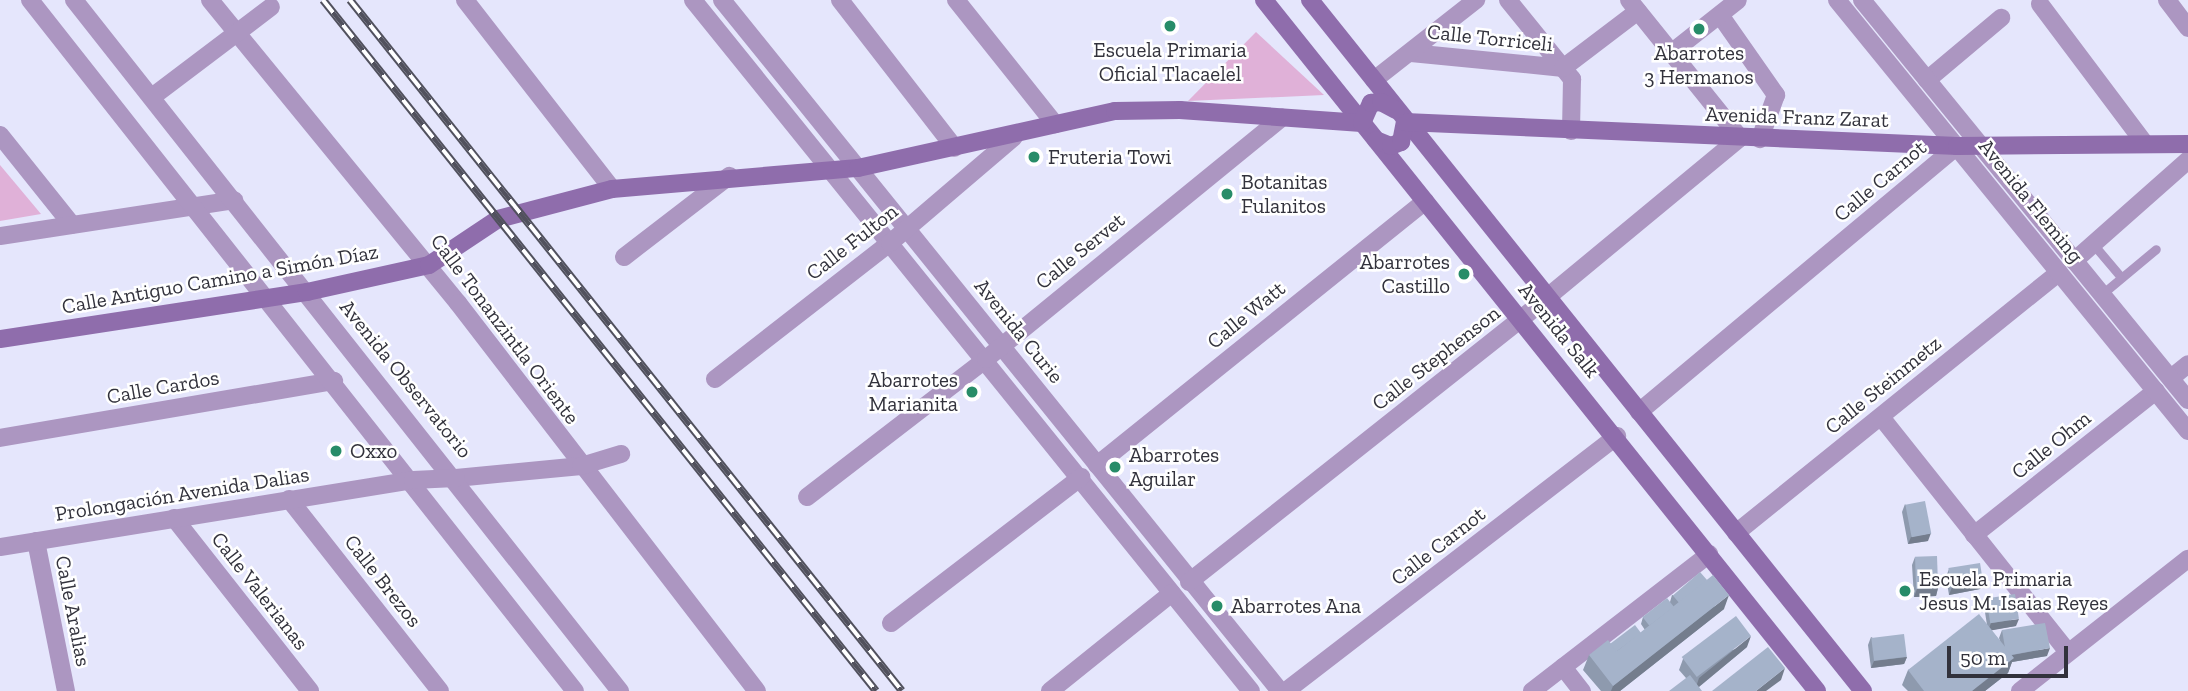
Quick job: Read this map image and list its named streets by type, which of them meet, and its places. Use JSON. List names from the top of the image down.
{
  "streets": {
    "main road": ["Avenida Franz Zarat", "Calle Antiguo Camino a Simón Díaz", "Avenida Salk"],
    "street": [
      "Calle Torriceli",
      "Calle Carnot",
      "Avenida Fleming",
      "Calle Fulton",
      "Calle Servet",
      "Calle Watt",
      "Calle Tonanzintla Oriente",
      "Avenida Curie",
      "Calle Stephenson",
      "Avenida Observatorio",
      "Calle Steinmetz",
      "Calle Cardos",
      "Calle Ohm",
      "Prolongación Avenida Dalias",
      "Calle Brezos",
      "Calle Valerianas",
      "Calle Aralias"
    ]
  },
  "crossings": [
    ["Calle Torriceli", "Avenida Franz Zarat"],
    ["Avenida Franz Zarat", "Calle Carnot"],
    ["Avenida Franz Zarat", "Avenida Fleming"],
    ["Avenida Franz Zarat", "Avenida Salk"],
    ["Avenida Franz Zarat", "Calle Stephenson"],
    ["Calle Carnot", "Avenida Fleming"],
    ["Calle Carnot", "Avenida Salk"],
    ["Avenida Fleming", "Calle Steinmetz"],
    ["Avenida Fleming", "Calle Ohm"],
    ["Calle Fulton", "Calle Antiguo Camino a Simón Díaz"],
    ["Calle Fulton", "Avenida Curie"],
    ["Calle Servet", "Avenida Curie"],
    ["Calle Antiguo Camino a Simón Díaz", "Calle Tonanzintla Oriente"],
    ["Calle Antiguo Camino a Simón Díaz", "Avenida Curie"],
    ["Calle Antiguo Camino a Simón Díaz", "Avenida Observatorio"],
    ["Calle Watt", "Avenida Salk"],
    ["Calle Watt", "Avenida Curie"],
    ["Calle Tonanzintla Oriente", "Prolongación Avenida Dalias"],
    ["Avenida Salk", "Calle Stephenson"],
    ["Avenida Salk", "Calle Steinmetz"],
    ["Avenida Curie", "Calle Stephenson"],
    ["Avenida Observatorio", "Prolongación Avenida Dalias"],
    ["Prolongación Avenida Dalias", "Calle Brezos"],
    ["Prolongación Avenida Dalias", "Calle Valerianas"],
    ["Prolongación Avenida Dalias", "Calle Aralias"]
  ],
  "places": [
    "Escuela Primaria Oficial Tlacaelel",
    "Abarrotes 3 Hermanos",
    "Fruteria Towi",
    "Botanitas Fulanitos",
    "Abarrotes Castillo",
    "Abarrotes Marianita",
    "Oxxo",
    "Abarrotes Aguilar",
    "Escuela Primaria Jesus M. Isaias Reyes",
    "Abarrotes Ana"
  ],
  "scale_bar": "50 m"
}
